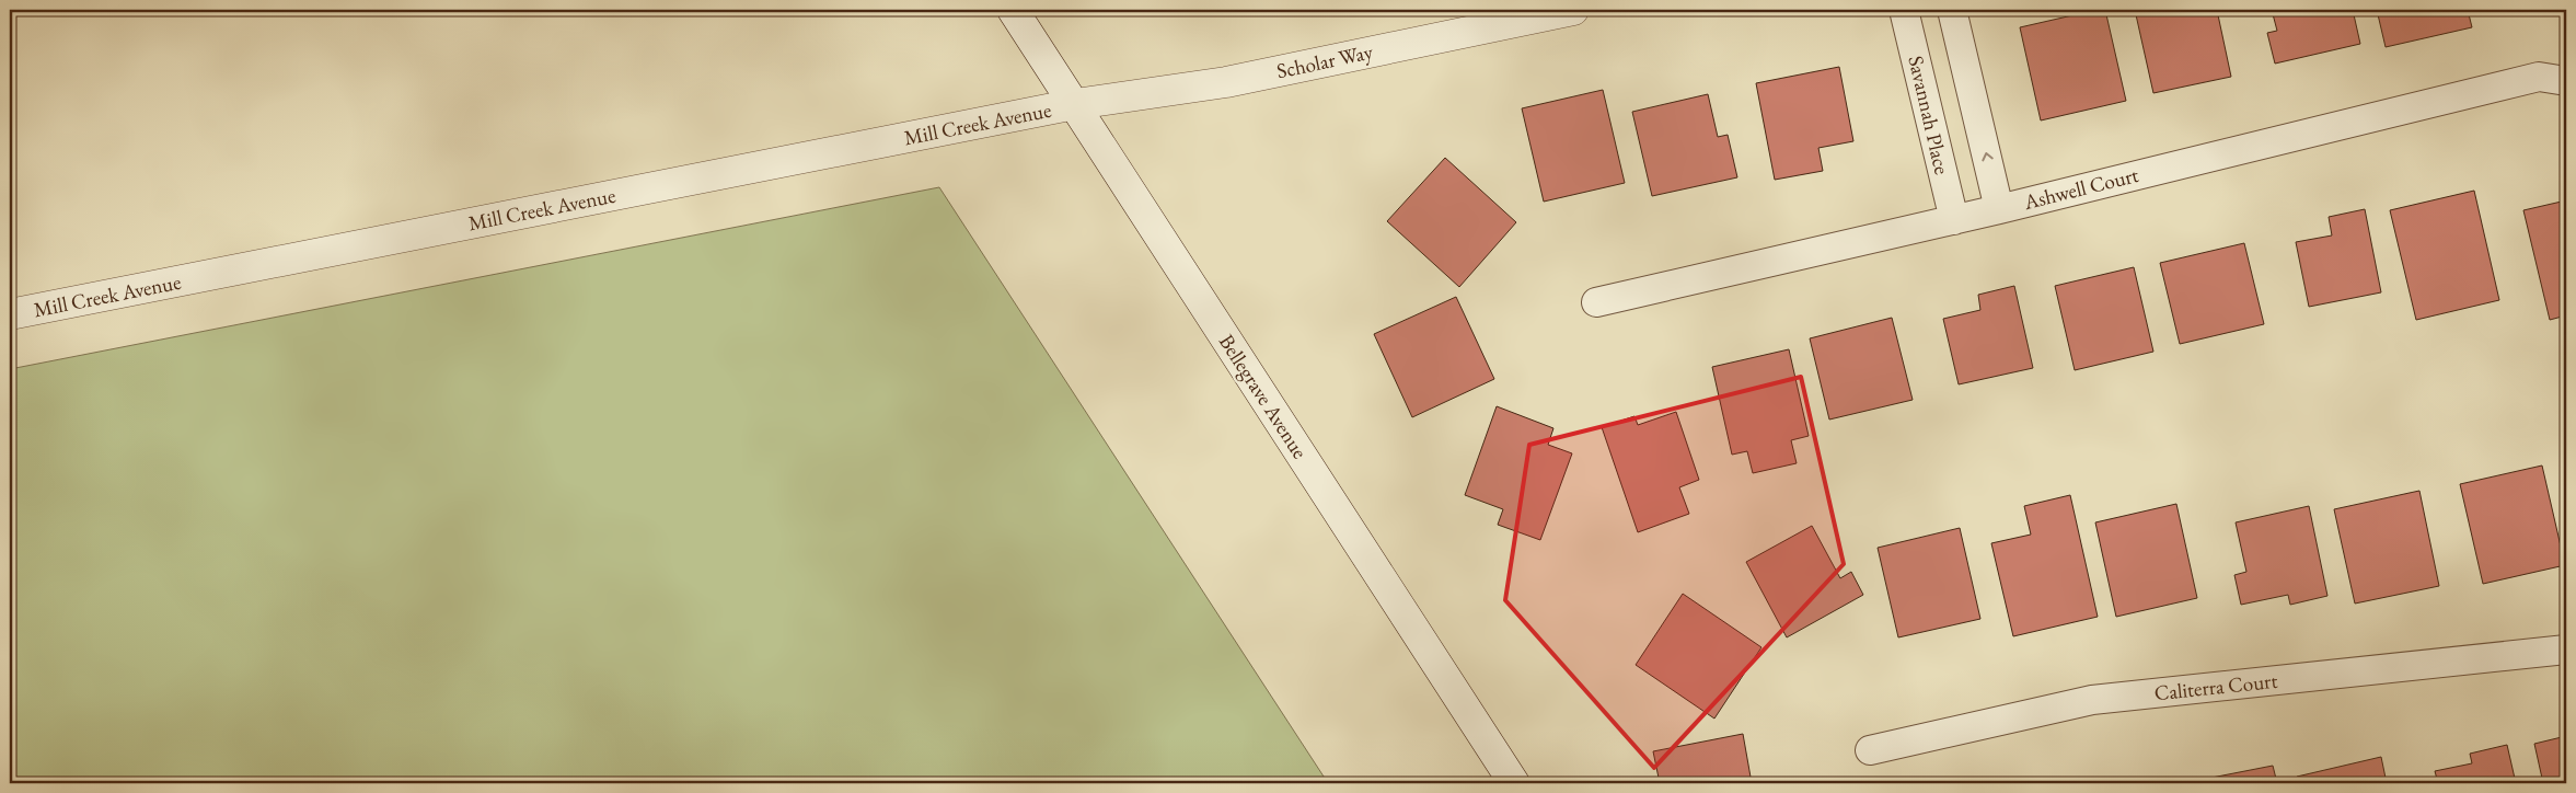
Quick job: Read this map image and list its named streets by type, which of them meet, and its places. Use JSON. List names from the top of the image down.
{
  "streets": {
    "street": [
      "Scholar Way",
      "Savannah Place",
      "Mill Creek Avenue",
      "Ashwell Court",
      "Bellegrave Avenue",
      "Caliterra Court"
    ]
  },
  "crossings": [
    ["Scholar Way", "Mill Creek Avenue"],
    ["Scholar Way", "Bellegrave Avenue"],
    ["Savannah Place", "Ashwell Court"],
    ["Mill Creek Avenue", "Bellegrave Avenue"]
  ]
}
